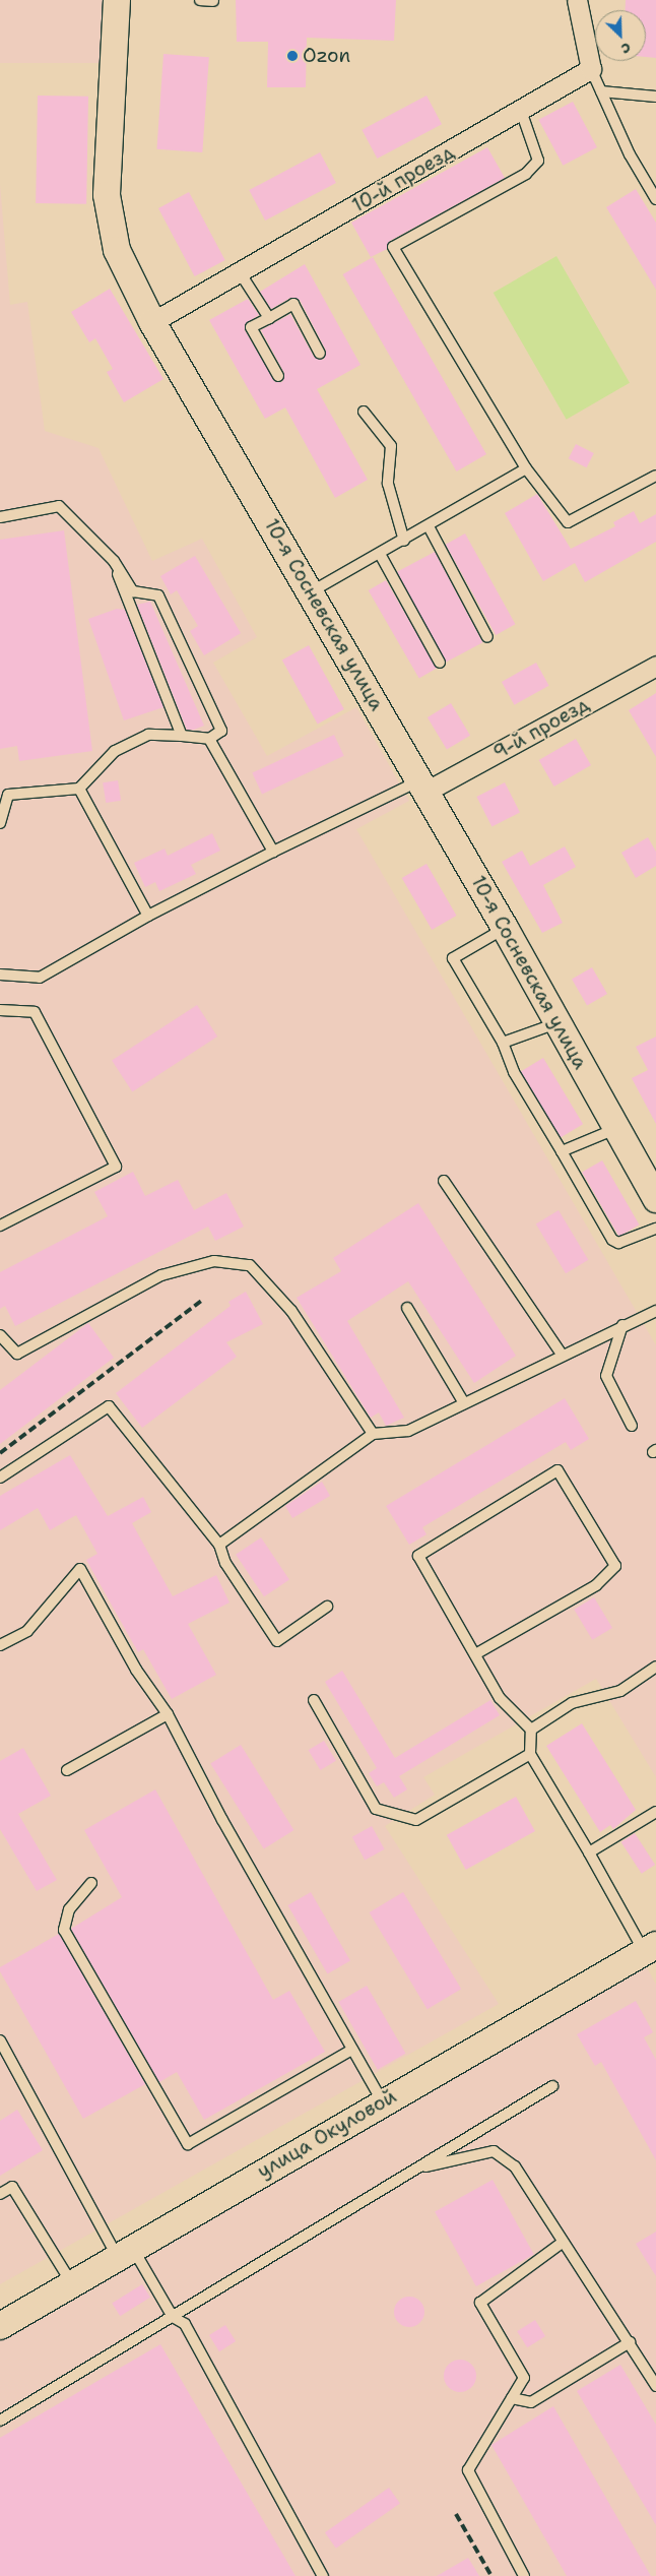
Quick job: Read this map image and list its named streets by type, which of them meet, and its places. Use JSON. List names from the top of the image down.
{
  "streets": {
    "street": [
      "10-й проезд",
      "10-я Сосневская улица",
      "9-й проезд",
      "улица Окуловой"
    ]
  },
  "crossings": [
    ["10-й проезд", "10-я Сосневская улица"],
    ["10-я Сосневская улица", "9-й проезд"]
  ],
  "places": ["Ozon"],
  "north": "bottom right"
}
